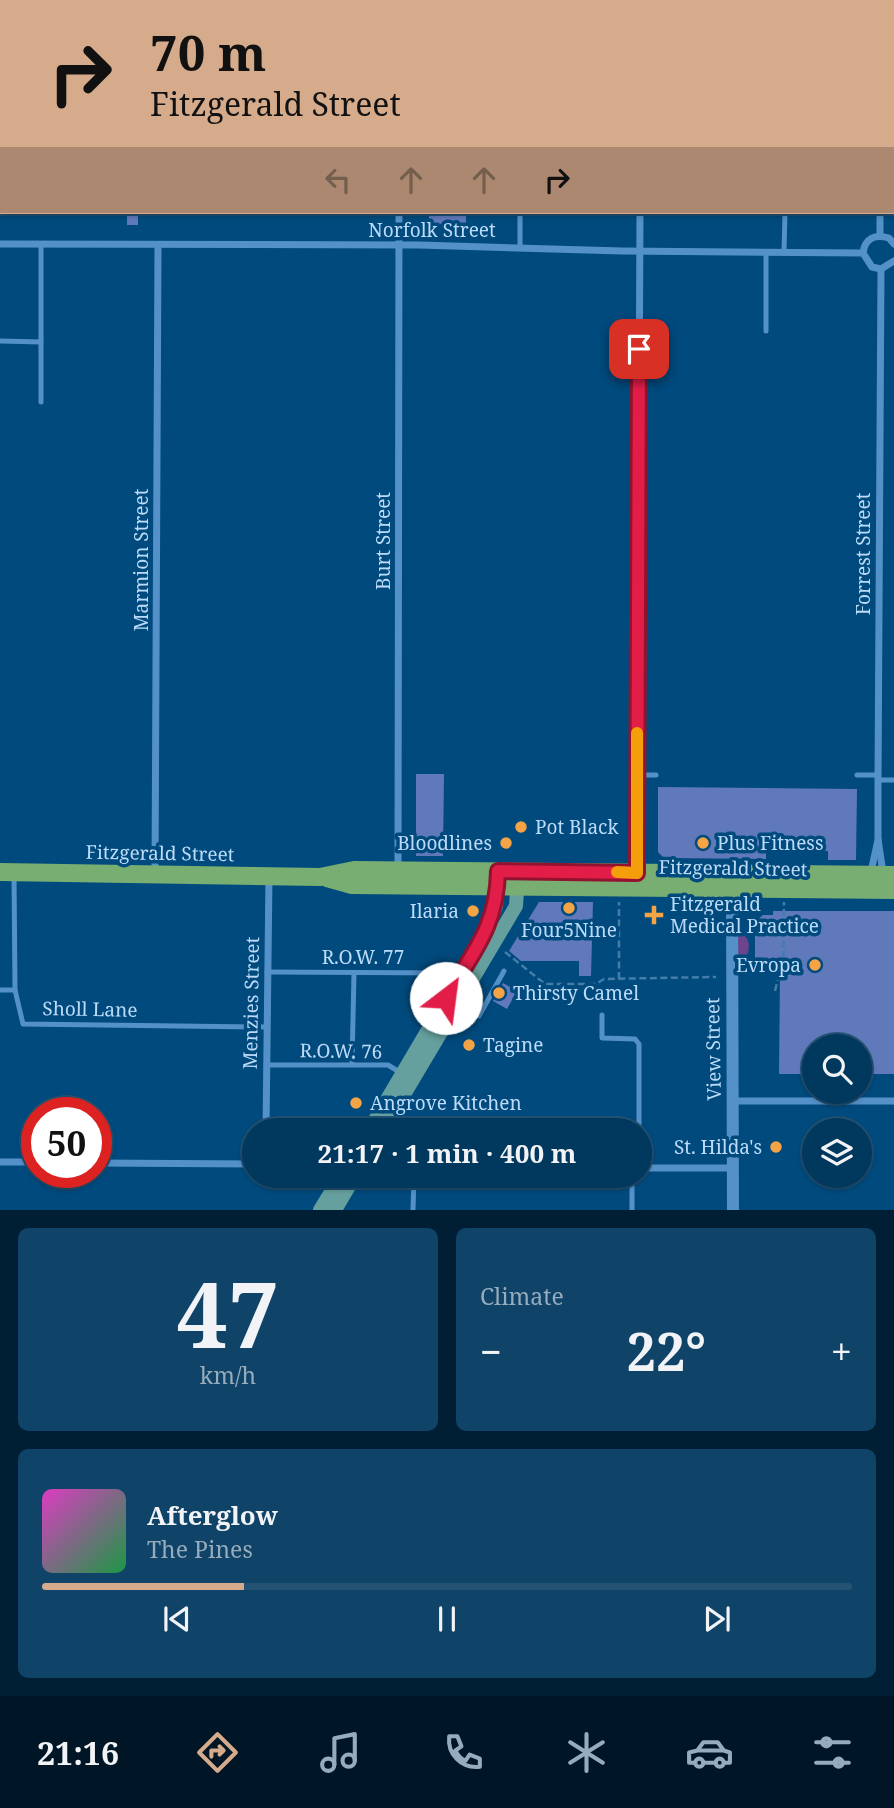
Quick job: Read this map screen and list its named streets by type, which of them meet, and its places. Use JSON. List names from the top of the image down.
{
  "streets": {
    "main road": ["Fitzgerald Street"],
    "street": [
      "Norfolk Street",
      "Burt Street",
      "Forrest Street",
      "Marmion Street",
      "Menzies Street",
      "View Street"
    ],
    "lane": ["R.O.W. 77", "Sholl Lane", "R.O.W. 76"]
  },
  "crossings": [
    ["Norfolk Street", "Burt Street"],
    ["Norfolk Street", "Marmion Street"],
    ["Burt Street", "Fitzgerald Street"],
    ["Forrest Street", "Fitzgerald Street"],
    ["Marmion Street", "Fitzgerald Street"],
    ["Fitzgerald Street", "Menzies Street"],
    ["Fitzgerald Street", "Sholl Lane"],
    ["Fitzgerald Street", "View Street"],
    ["R.O.W. 77", "Menzies Street"],
    ["Menzies Street", "Sholl Lane"],
    ["Menzies Street", "R.O.W. 76"]
  ],
  "places": {
    "other": [
      "Pot Black",
      "Bloodlines",
      "Plus Fitness",
      "Four5Nine",
      "Ilaria",
      "Evropa",
      "Thirsty Camel",
      "Tagine",
      "Angrove Kitchen",
      "St. Hilda's"
    ],
    "health": ["Fitzgerald Medical Practice"]
  },
  "page": {
    "turn": ["70 m", "Fitzgerald Street"],
    "limit": "50",
    "trip": "21:17 · 1 min · 400 m",
    "tile": [
      ["47", "km/h"],
      "Climate"
    ],
    "heat": ["−", "22°", "+"],
    "song": ["Afterglow", "The Pines"],
    "tabs": "21:16"
  }
}
